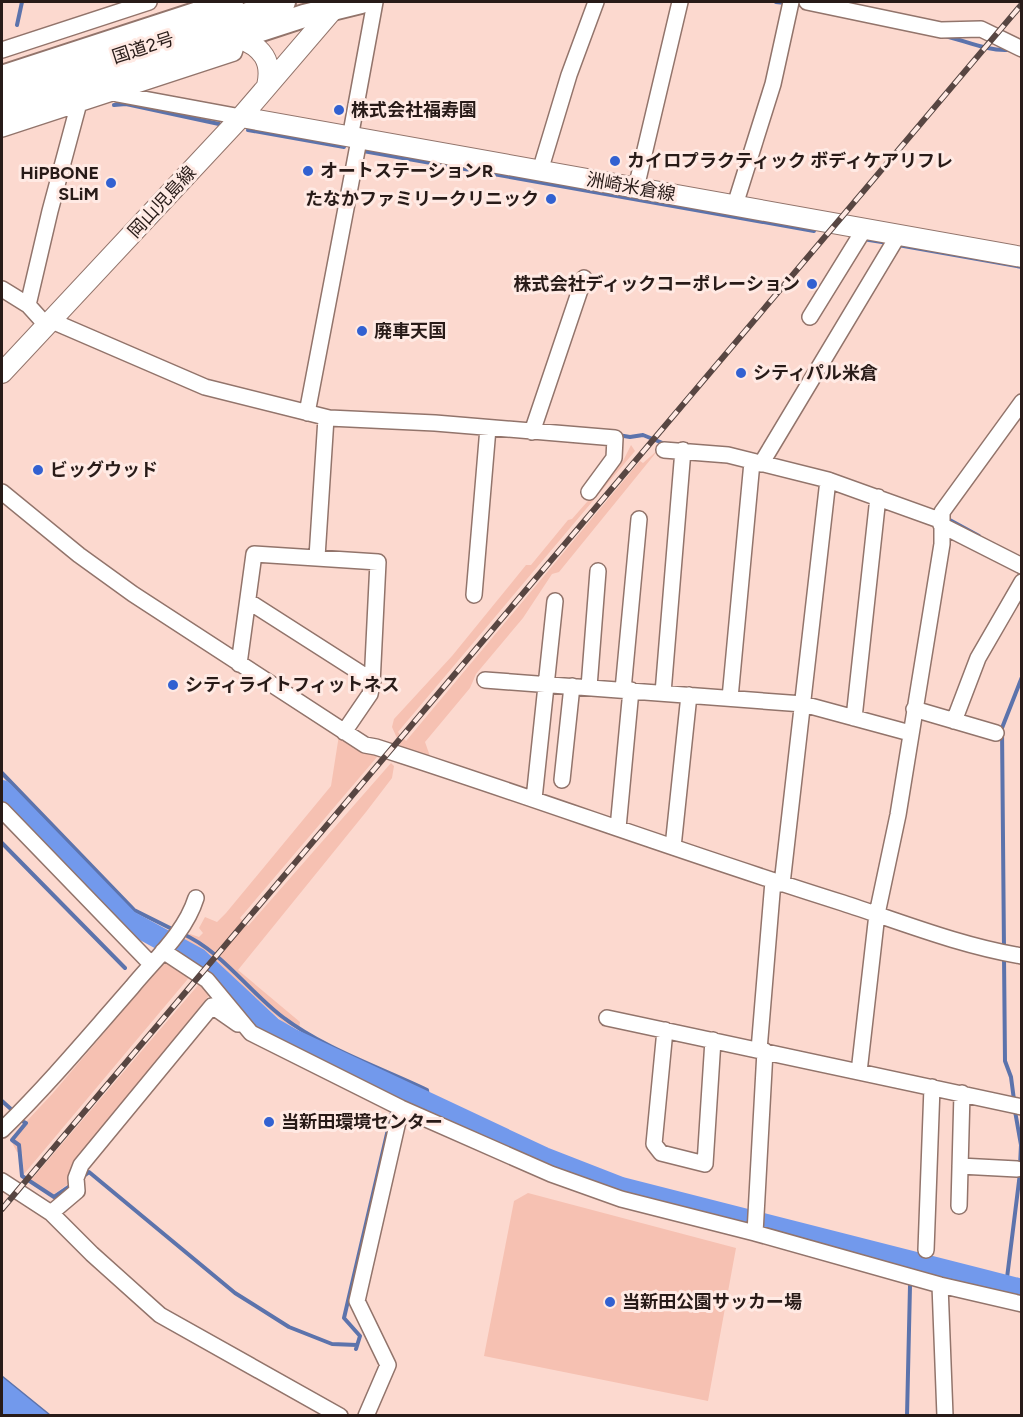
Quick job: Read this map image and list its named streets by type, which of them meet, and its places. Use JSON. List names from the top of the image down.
{
  "streets": {
    "highway": ["国道2号"],
    "main road": ["洲崎米倉線", "岡山児島線"]
  },
  "crossings": [
    ["洲崎米倉線", "岡山児島線"]
  ],
  "places": [
    "株式会社福寿園",
    "カイロプラクティック ボディケアリフレ",
    "オートステーションR",
    "HiPBONE SLiM",
    "たなかファミリークリニック",
    "株式会社ディックコーポレーション",
    "廃車天国",
    "シティパル米倉",
    "ビッグウッド",
    "シティライトフィットネス",
    "当新田環境センター",
    "当新田公園サッカー場"
  ]
}
